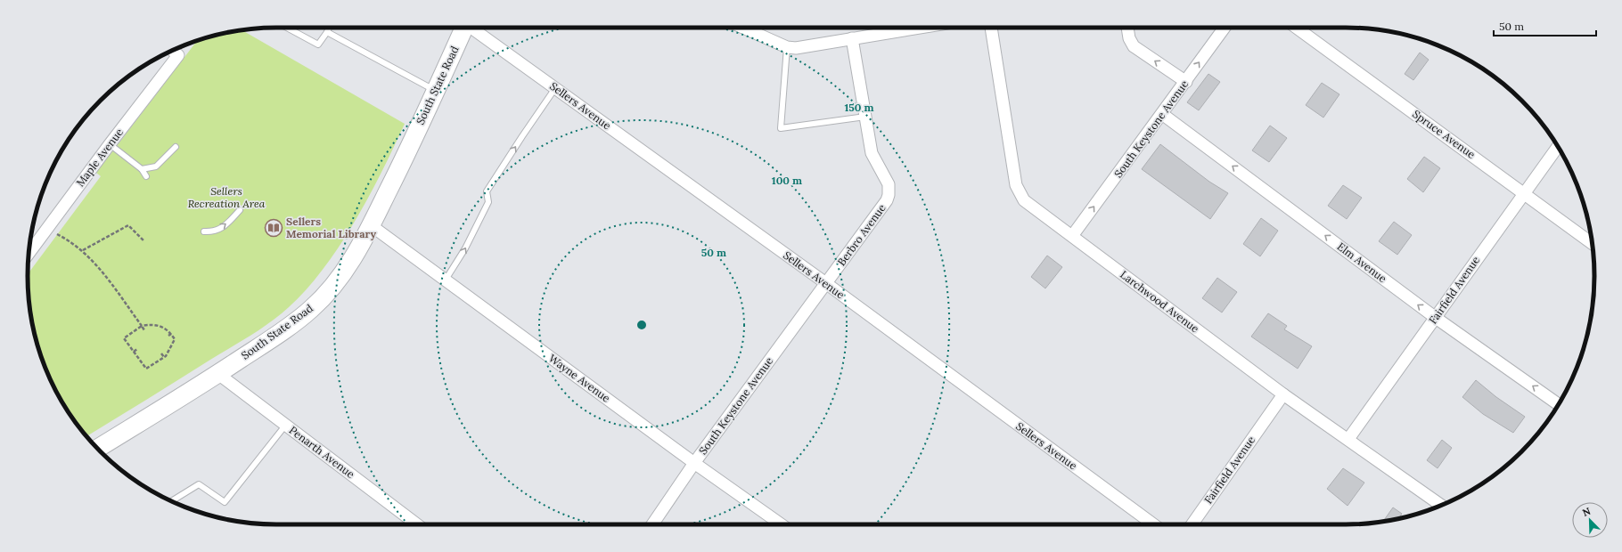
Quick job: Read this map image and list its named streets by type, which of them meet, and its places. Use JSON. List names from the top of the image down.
{
  "streets": {
    "main road": ["South State Road"],
    "street": [
      "Sellers Avenue",
      "South Keystone Avenue",
      "Spruce Avenue",
      "Maple Avenue",
      "Berbro Avenue",
      "Elm Avenue",
      "Fairfield Avenue",
      "Larchwood Avenue",
      "Wayne Avenue",
      "Penarth Avenue"
    ]
  },
  "crossings": [
    ["South State Road", "Wayne Avenue"],
    ["South State Road", "Penarth Avenue"],
    ["Sellers Avenue", "South Keystone Avenue"],
    ["Sellers Avenue", "Berbro Avenue"],
    ["South Keystone Avenue", "Berbro Avenue"],
    ["South Keystone Avenue", "Elm Avenue"],
    ["South Keystone Avenue", "Larchwood Avenue"],
    ["South Keystone Avenue", "Wayne Avenue"],
    ["Spruce Avenue", "Fairfield Avenue"],
    ["Elm Avenue", "Fairfield Avenue"],
    ["Fairfield Avenue", "Larchwood Avenue"]
  ],
  "one_way": ["South Keystone Avenue", "Elm Avenue"],
  "parks": ["Sellers Recreation Area"],
  "places": {
    "library": ["Sellers Memorial Library"]
  },
  "scale_bar": "50 m",
  "north": "top left",
  "rings": ["150 m", "100 m", "50 m"]
}
